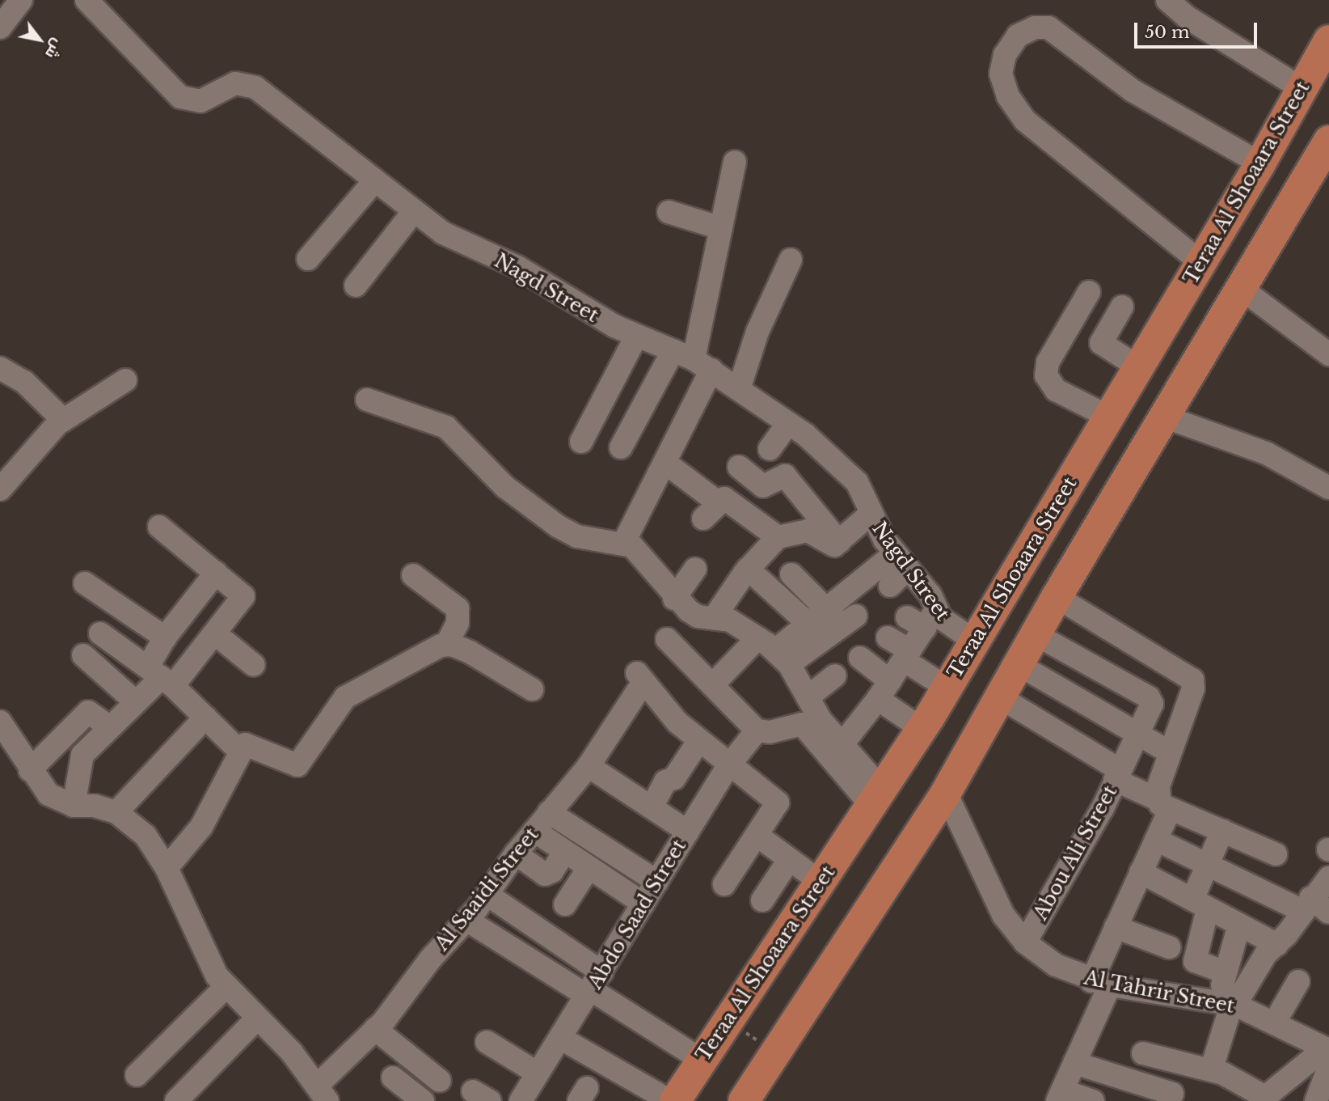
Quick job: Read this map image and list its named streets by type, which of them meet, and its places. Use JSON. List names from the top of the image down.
{
  "streets": {
    "highway": ["Teraa Al Shoaara Street"],
    "street": [
      "Nagd Street",
      "Abou Ali Street",
      "Al Saaidi Street",
      "Abdo Saad Street",
      "Al Tahrir Street"
    ]
  },
  "crossings": [
    ["Teraa Al Shoaara Street", "Nagd Street"],
    ["Abou Ali Street", "Al Tahrir Street"]
  ],
  "scale_bar": "50 m",
  "north": "bottom right"
}
